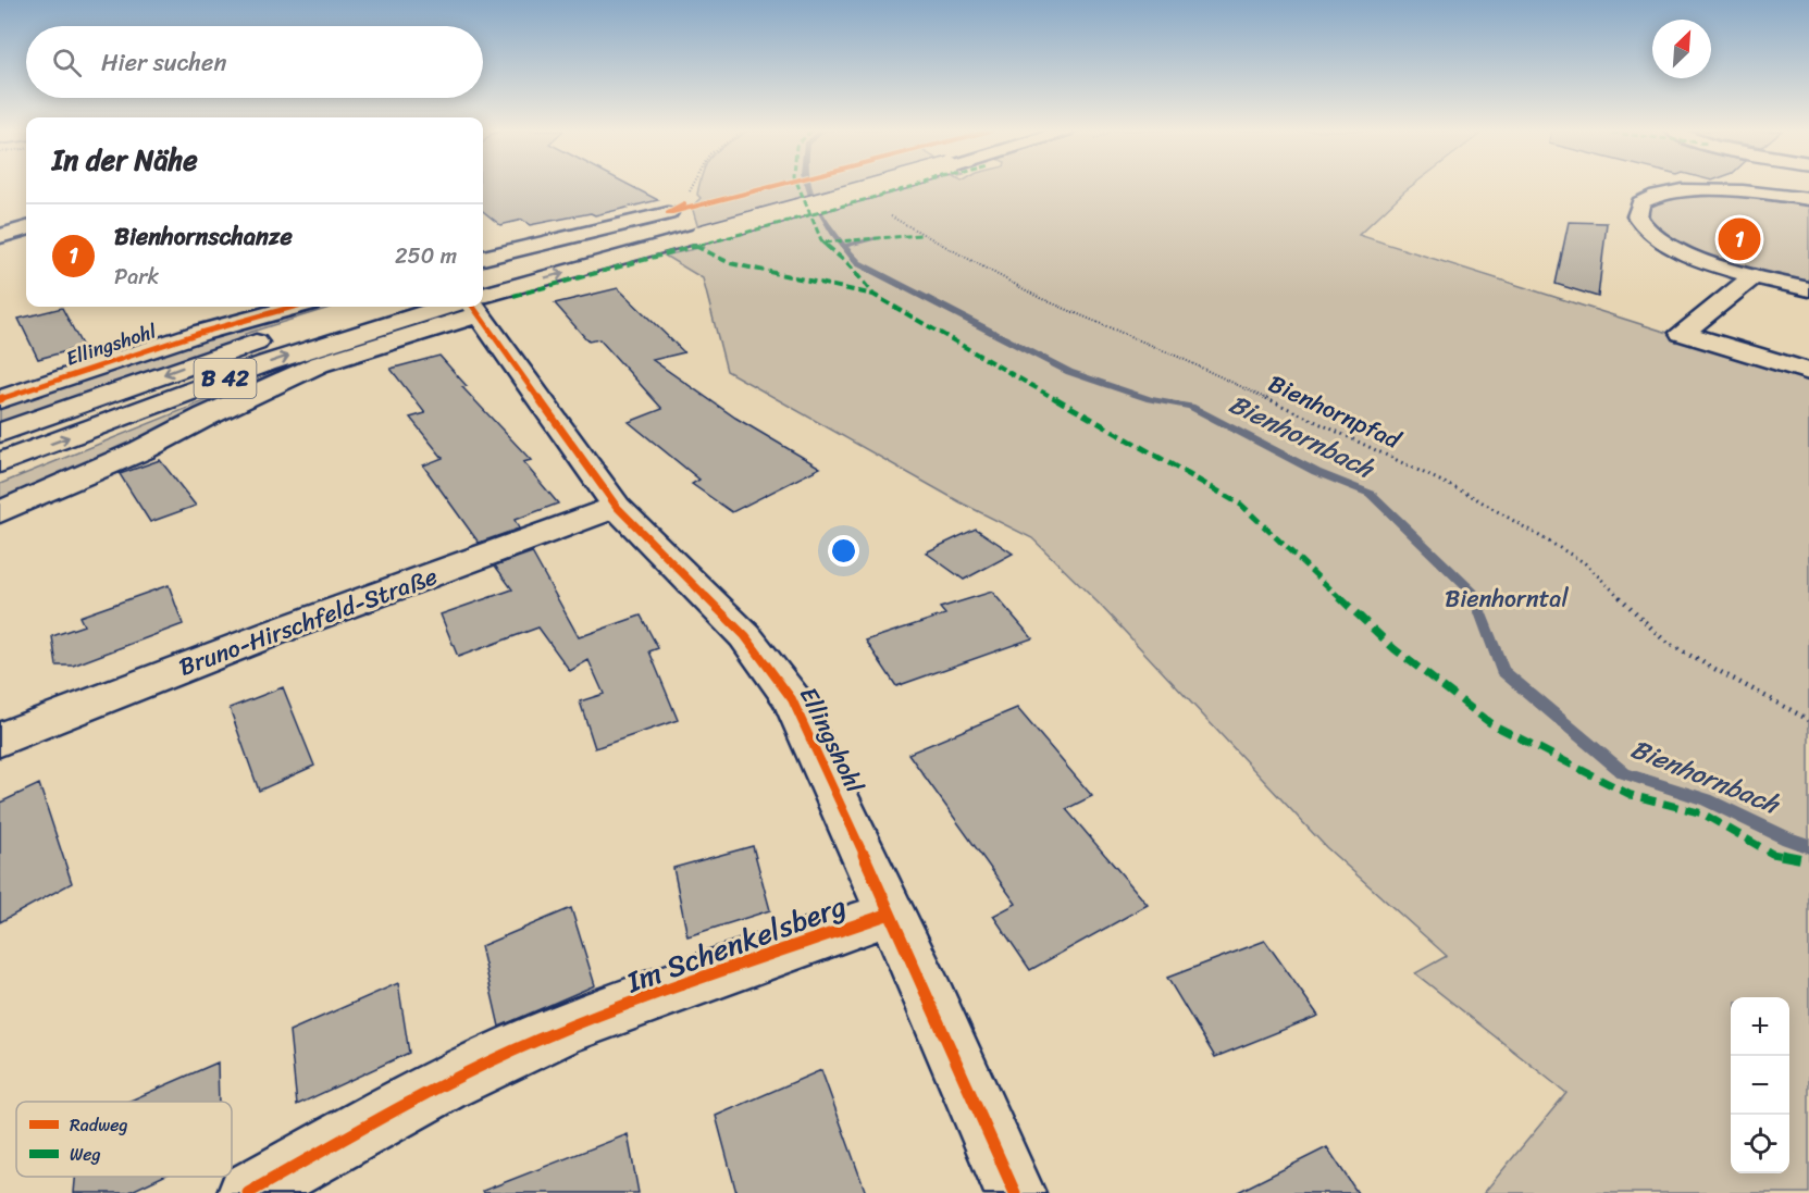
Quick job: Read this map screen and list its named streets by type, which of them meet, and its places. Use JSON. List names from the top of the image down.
{
  "streets": {
    "main road": [
      "Ellingshohl",
      "B 42",
      "Bruno-Hirschfeld-Straße",
      "Im Schenkelsberg"
    ],
    "path": ["Bienhornpfad"]
  },
  "crossings": [
    ["Ellingshohl", "Bruno-Hirschfeld-Straße"],
    ["Ellingshohl", "Im Schenkelsberg"]
  ],
  "water": ["Bienhornbach"],
  "parks": ["Bienhorntal"],
  "legend": ["Radweg", "Weg"],
  "north": "top right",
  "page": {
    "search": "Hier suchen",
    "heading": "In der Nähe",
    "list": [
      {
        "mark": "1",
        "name": "Bienhornschanze",
        "note": "Park",
        "value": "250 m"
      }
    ],
    "pins": "1",
    "map_buttons": ["+", "−"]
  }
}
